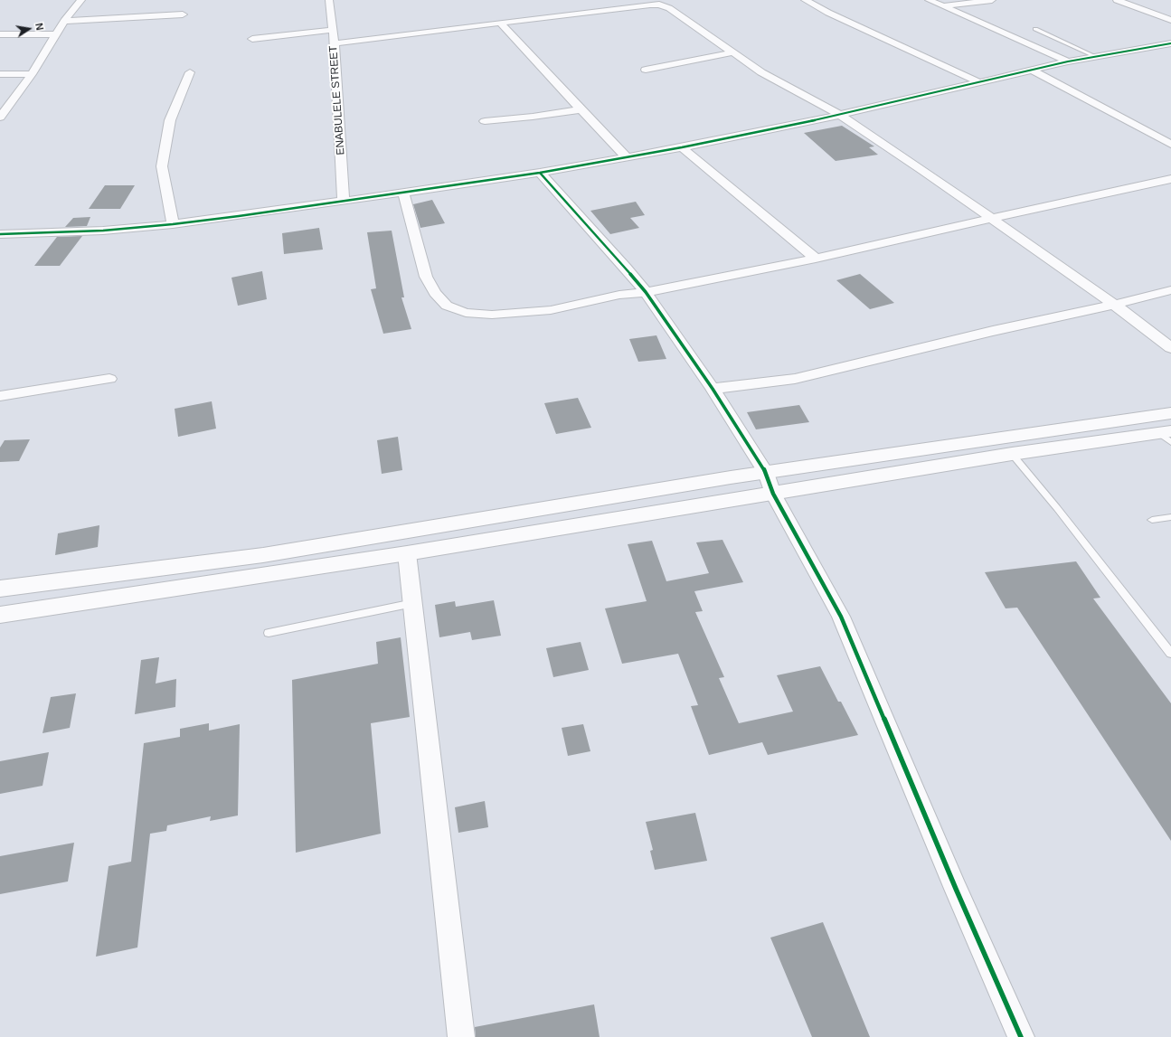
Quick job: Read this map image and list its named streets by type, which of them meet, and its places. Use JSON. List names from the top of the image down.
{
  "streets": {
    "street": ["ENABULELE STREET"]
  },
  "north": "right"
}
